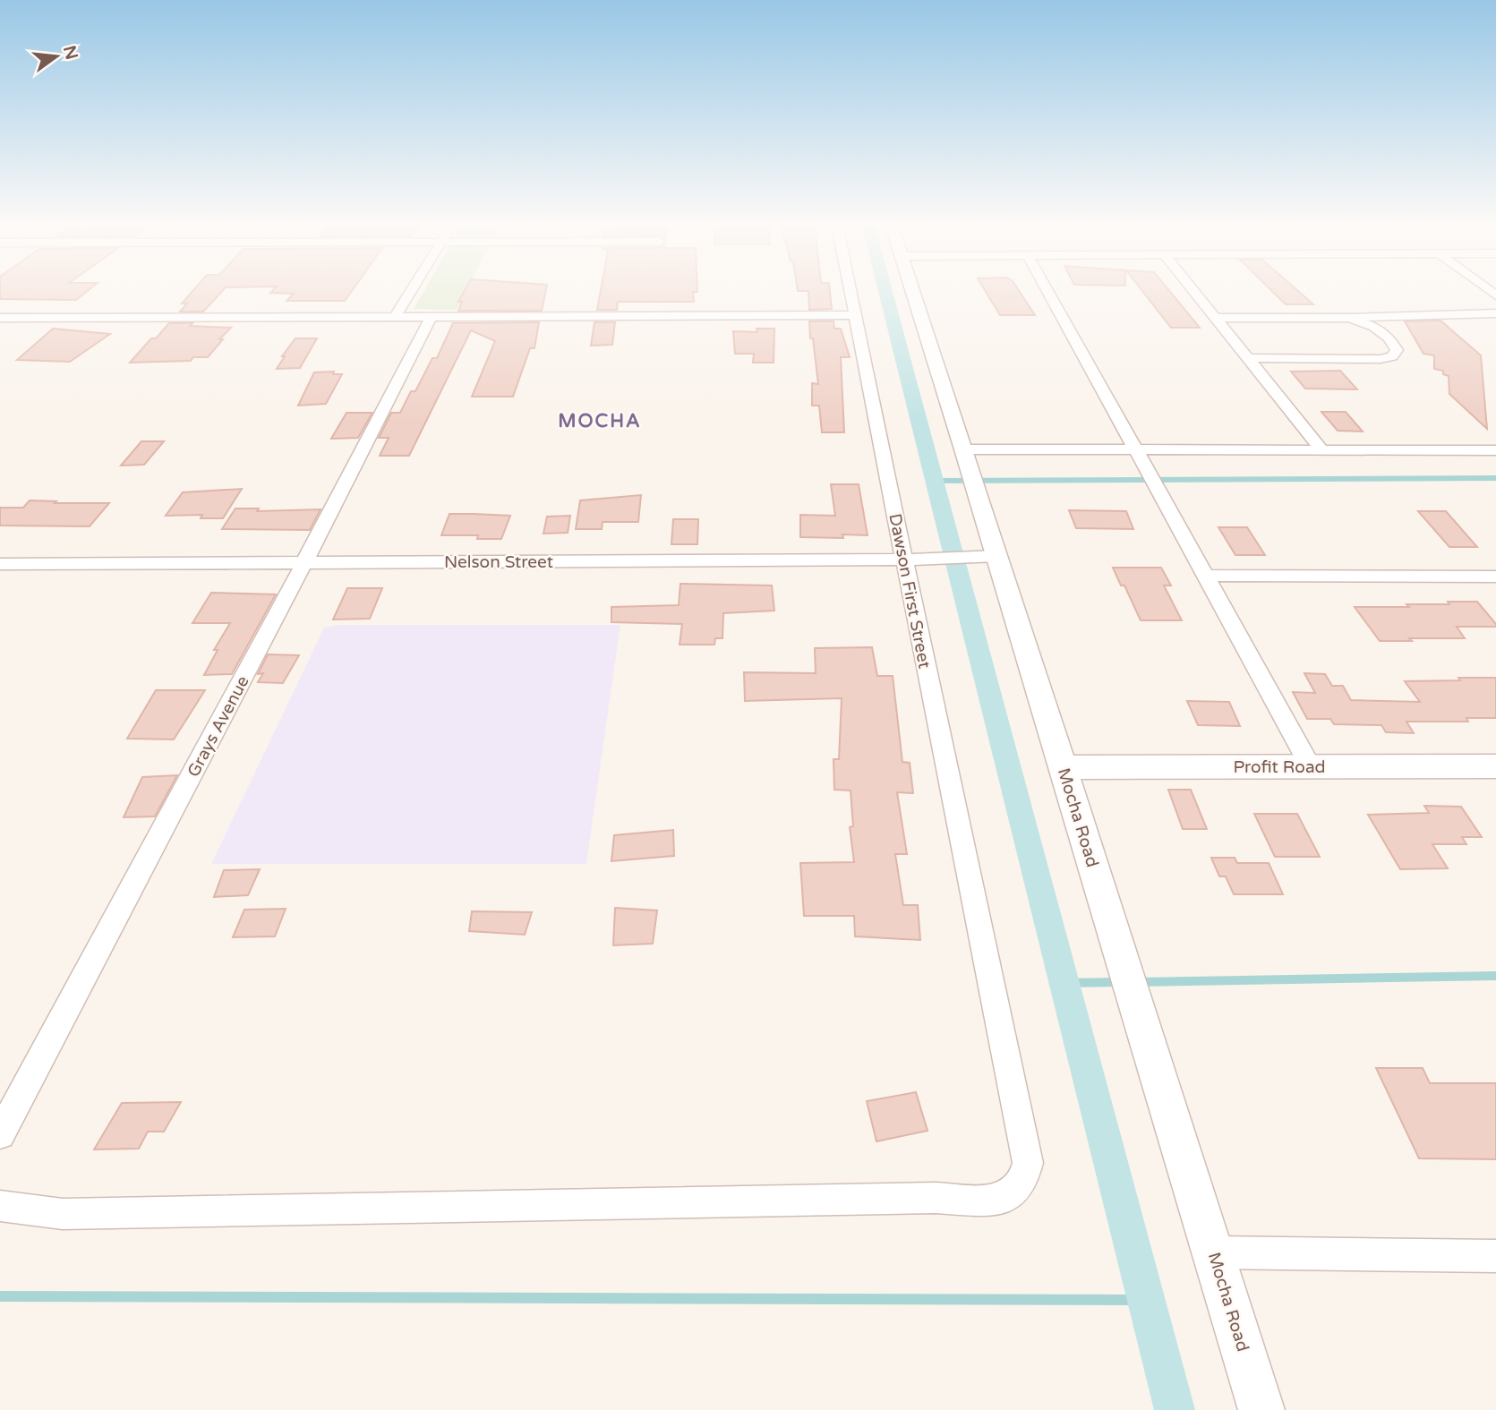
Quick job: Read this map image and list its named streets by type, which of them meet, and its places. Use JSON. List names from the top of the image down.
{
  "streets": {
    "street": [
      "Nelson Street",
      "Dawson First Street",
      "Grays Avenue",
      "Profit Road",
      "Mocha Road"
    ]
  },
  "crossings": [
    ["Nelson Street", "Dawson First Street"],
    ["Nelson Street", "Grays Avenue"],
    ["Nelson Street", "Mocha Road"],
    ["Profit Road", "Mocha Road"]
  ],
  "districts": ["MOCHA"],
  "north": "right"
}
